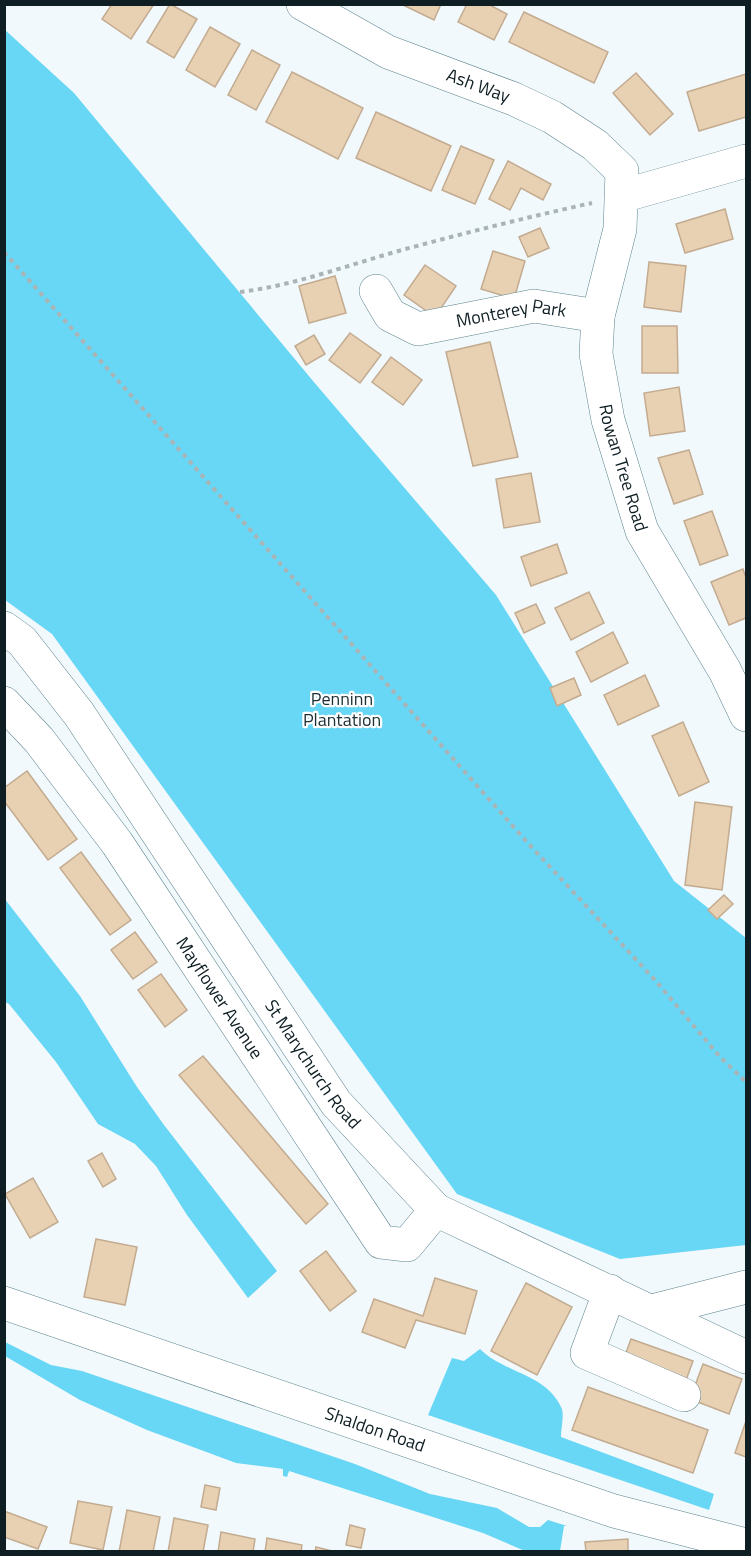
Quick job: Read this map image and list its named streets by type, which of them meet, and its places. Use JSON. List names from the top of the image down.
{
  "streets": {
    "street": [
      "Ash Way",
      "Monterey Park",
      "Rowan Tree Road",
      "Mayflower Avenue",
      "St Marychurch Road",
      "Shaldon Road"
    ]
  },
  "crossings": [
    ["Ash Way", "Rowan Tree Road"],
    ["Monterey Park", "Rowan Tree Road"],
    ["Mayflower Avenue", "St Marychurch Road"]
  ],
  "parks": ["Penninn Plantation"]
}
